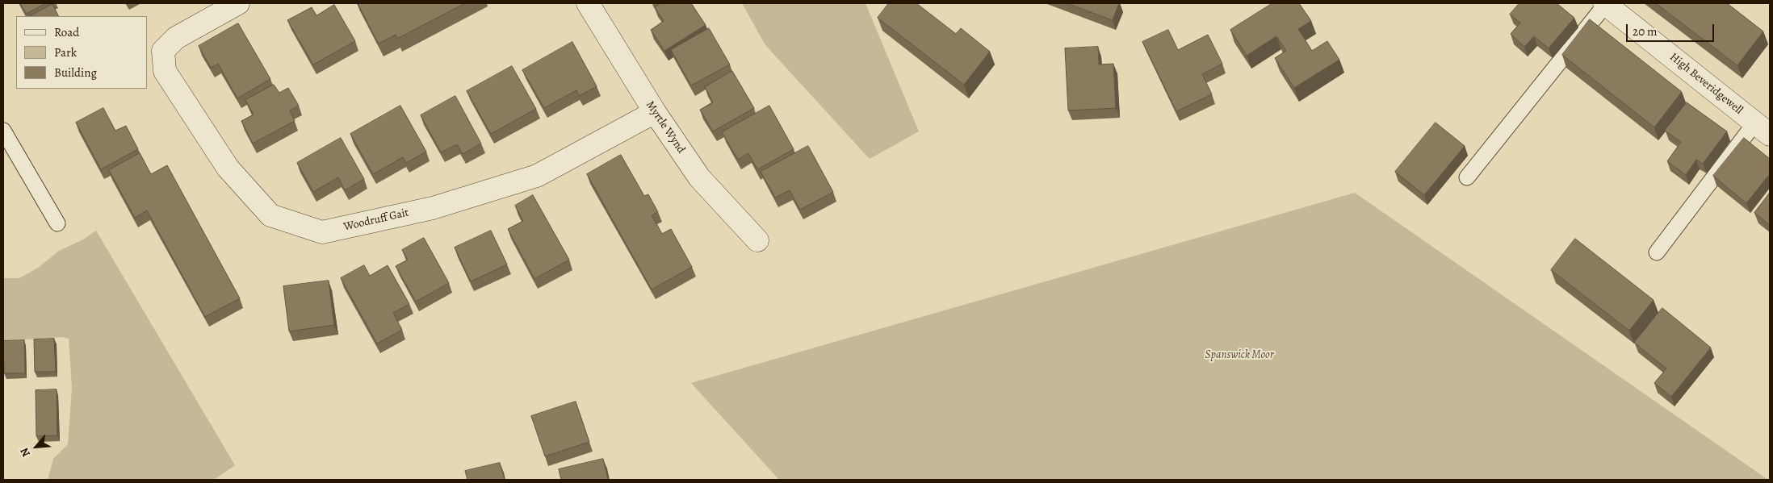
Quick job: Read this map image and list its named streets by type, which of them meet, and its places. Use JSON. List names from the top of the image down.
{
  "streets": {
    "street": ["High Beveridgewell", "Myrtle Wynd", "Woodruff Gait"]
  },
  "crossings": [
    ["Myrtle Wynd", "Woodruff Gait"]
  ],
  "parks": ["Spanswick Moor"],
  "legend": ["Road", "Park", "Building"],
  "scale_bar": "20 m",
  "north": "bottom left"
}
